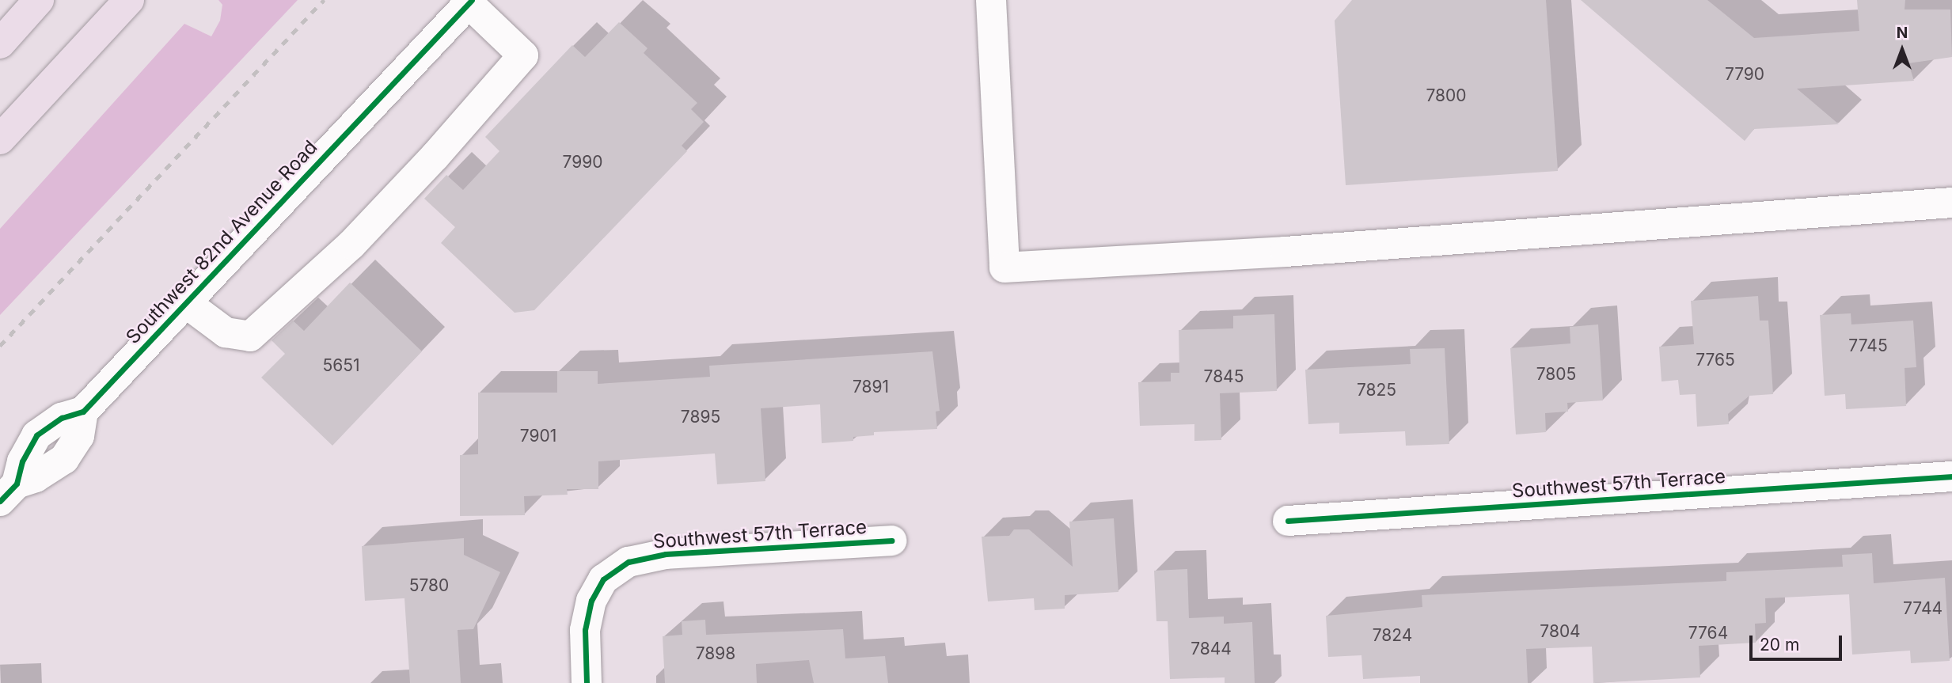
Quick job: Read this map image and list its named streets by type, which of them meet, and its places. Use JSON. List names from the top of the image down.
{
  "streets": {
    "street": ["Southwest 82nd Avenue Road", "Southwest 57th Terrace"]
  },
  "house_numbers": [
    "7790",
    "7800",
    "7990",
    "7745",
    "7765",
    "5651",
    "7805",
    "7845",
    "7891",
    "7825",
    "7895",
    "7901",
    "5780",
    "7744",
    "7804",
    "7764",
    "7824",
    "7844",
    "7898"
  ],
  "scale_bar": "20 m",
  "north": "top"
}
